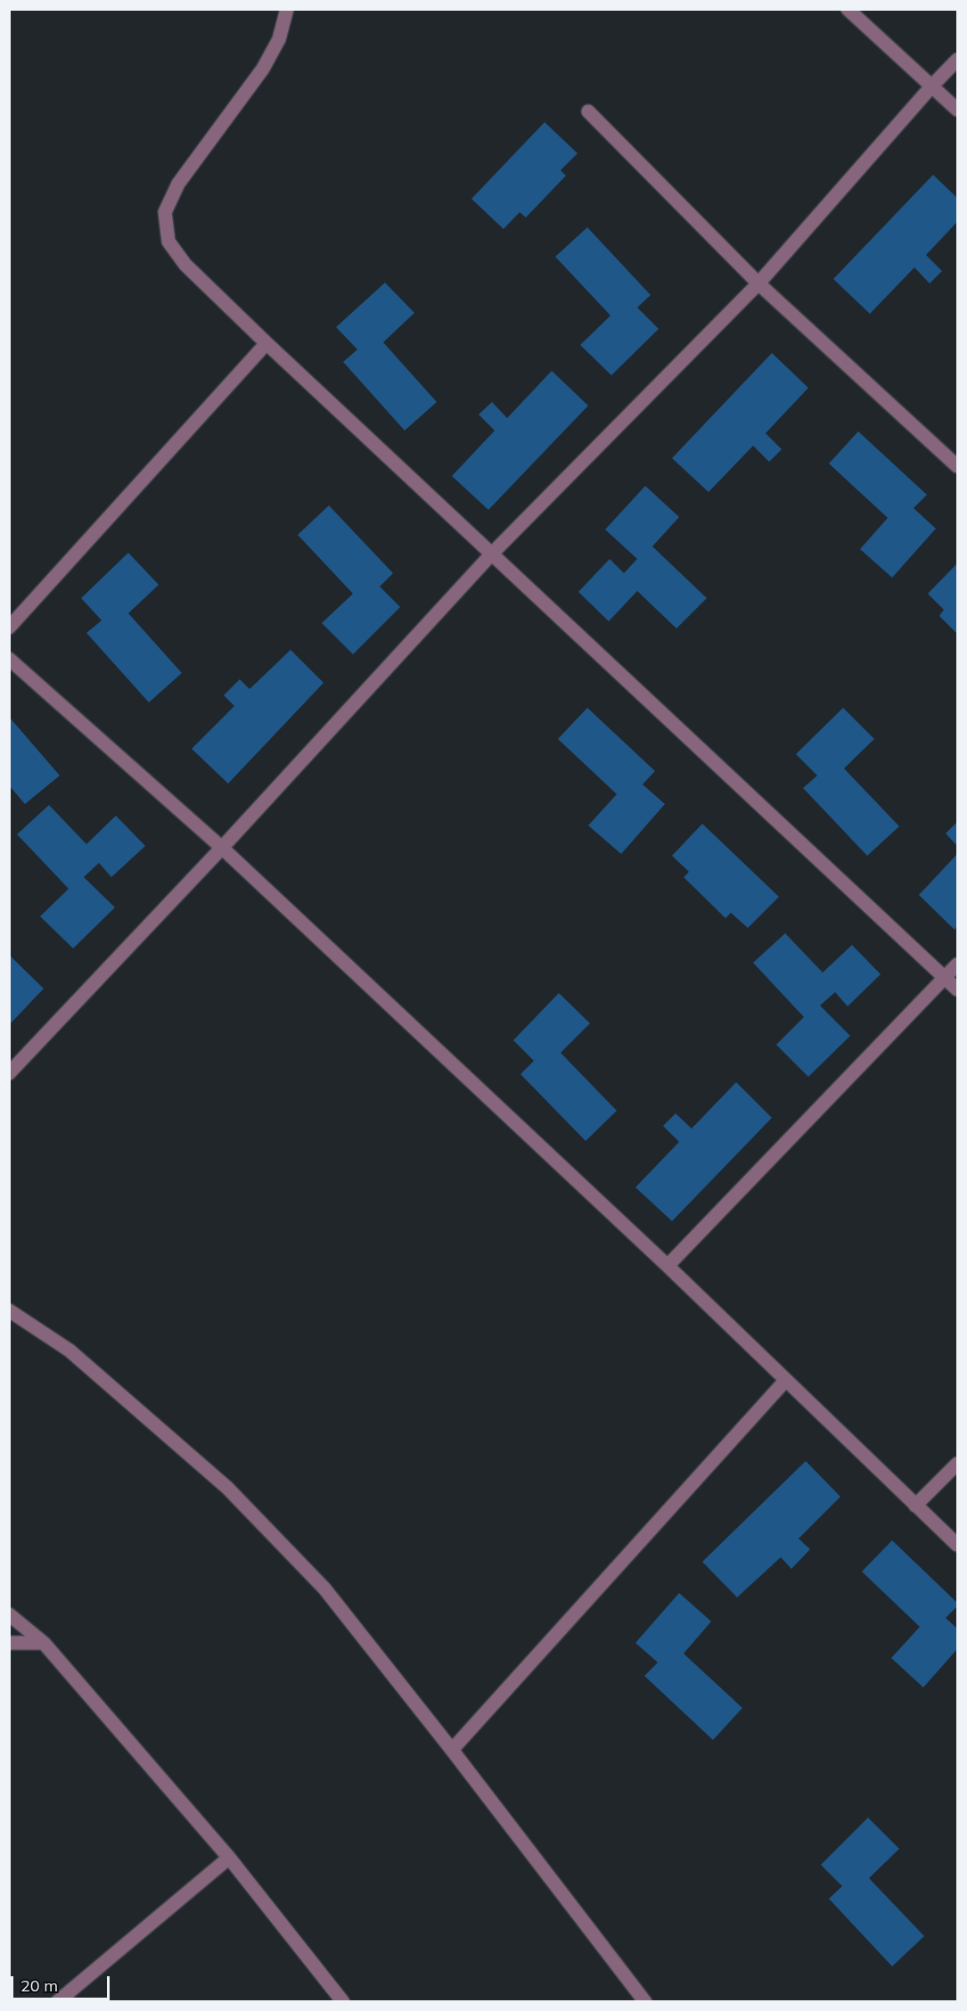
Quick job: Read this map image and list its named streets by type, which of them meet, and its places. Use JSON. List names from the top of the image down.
{
  "scale_bar": "20 m"
}
